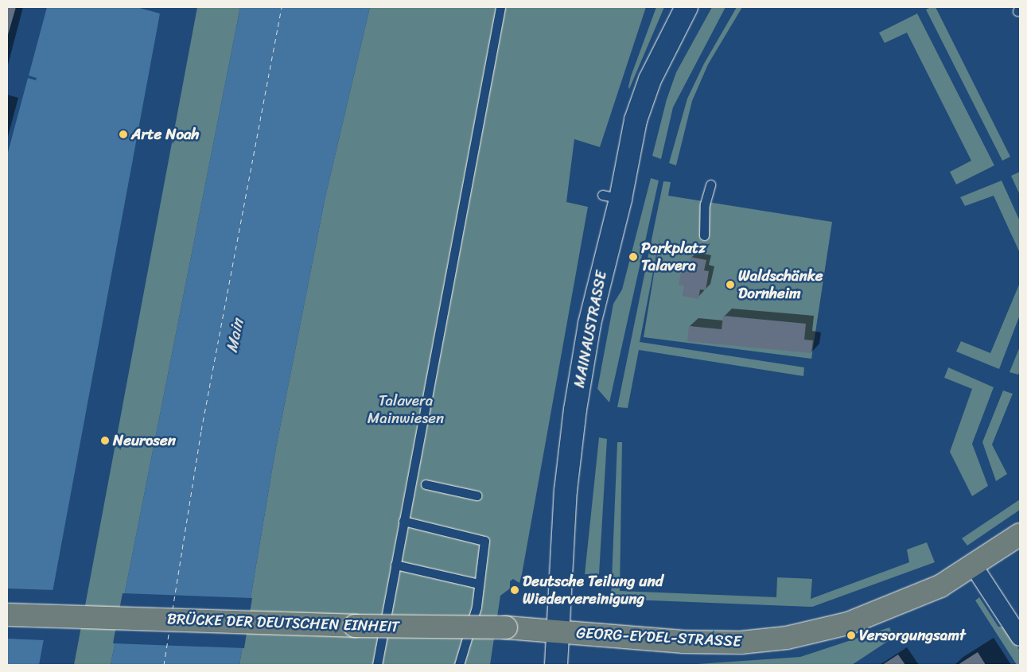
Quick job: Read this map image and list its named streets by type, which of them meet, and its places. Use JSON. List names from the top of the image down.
{
  "streets": {
    "main road": ["MAINAUSTRASSE", "BRÜCKE DER DEUTSCHEN EINHEIT", "GEORG-EYDEL-STRASSE"]
  },
  "crossings": [
    ["MAINAUSTRASSE", "BRÜCKE DER DEUTSCHEN EINHEIT"],
    ["MAINAUSTRASSE", "GEORG-EYDEL-STRASSE"],
    ["BRÜCKE DER DEUTSCHEN EINHEIT", "GEORG-EYDEL-STRASSE"]
  ],
  "water": ["Main"],
  "parks": ["Talavera Mainwiesen"],
  "places": [
    "Arte Noah",
    "Parkplatz Talavera",
    "Waldschänke Dornheim",
    "Neurosen",
    "Deutsche Teilung und Wiedervereinigung",
    "Versorgungsamt"
  ]
}
